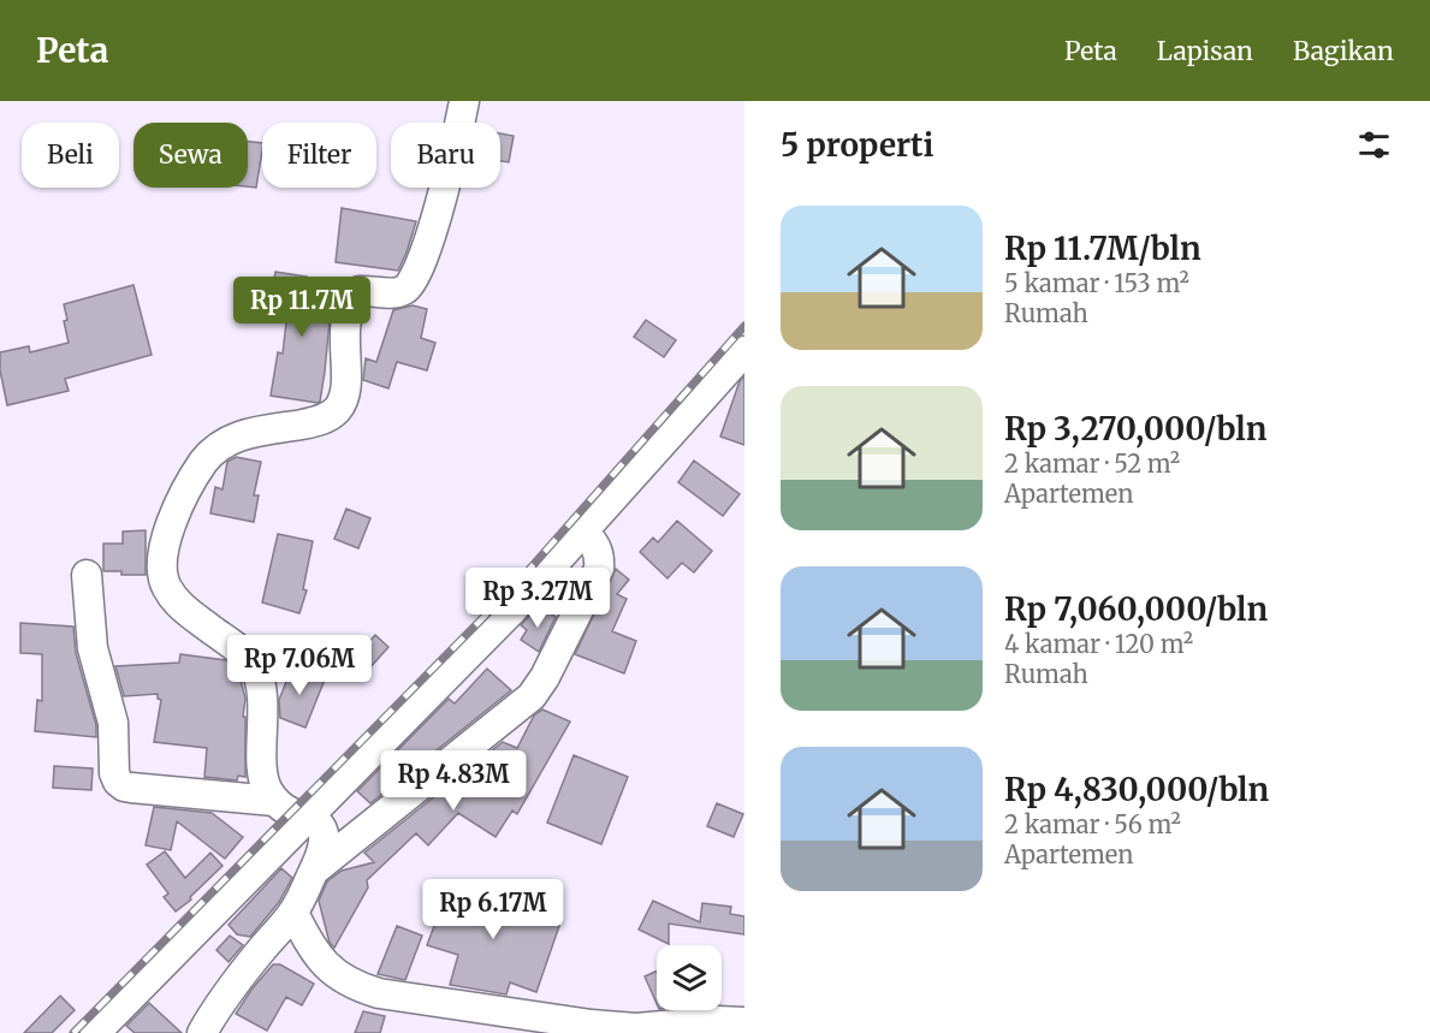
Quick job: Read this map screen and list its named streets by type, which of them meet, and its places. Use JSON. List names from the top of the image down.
{
  "page": {
    "header": "Peta",
    "nav": ["Peta", "Lapisan", "Bagikan"],
    "heading": "5 properti",
    "chip": [
      "Beli",
      "Sewa",
      "Filter",
      "Baru"
    ],
    "list": [
      {
        "name": "Rp 11.7M/bln",
        "note": "5 kamar · 153 m² · Rumah"
      },
      {
        "name": "Rp 3,270,000/bln",
        "note": "2 kamar · 52 m² · Apartemen"
      },
      {
        "name": "Rp 7,060,000/bln",
        "note": "4 kamar · 120 m² · Rumah"
      },
      {
        "name": "Rp 4,830,000/bln",
        "note": "2 kamar · 56 m² · Apartemen"
      }
    ],
    "price": [
      "Rp 11.7M",
      "Rp 3.27M",
      "Rp 7.06M",
      "Rp 4.83M",
      "Rp 6.17M"
    ]
  }
}
